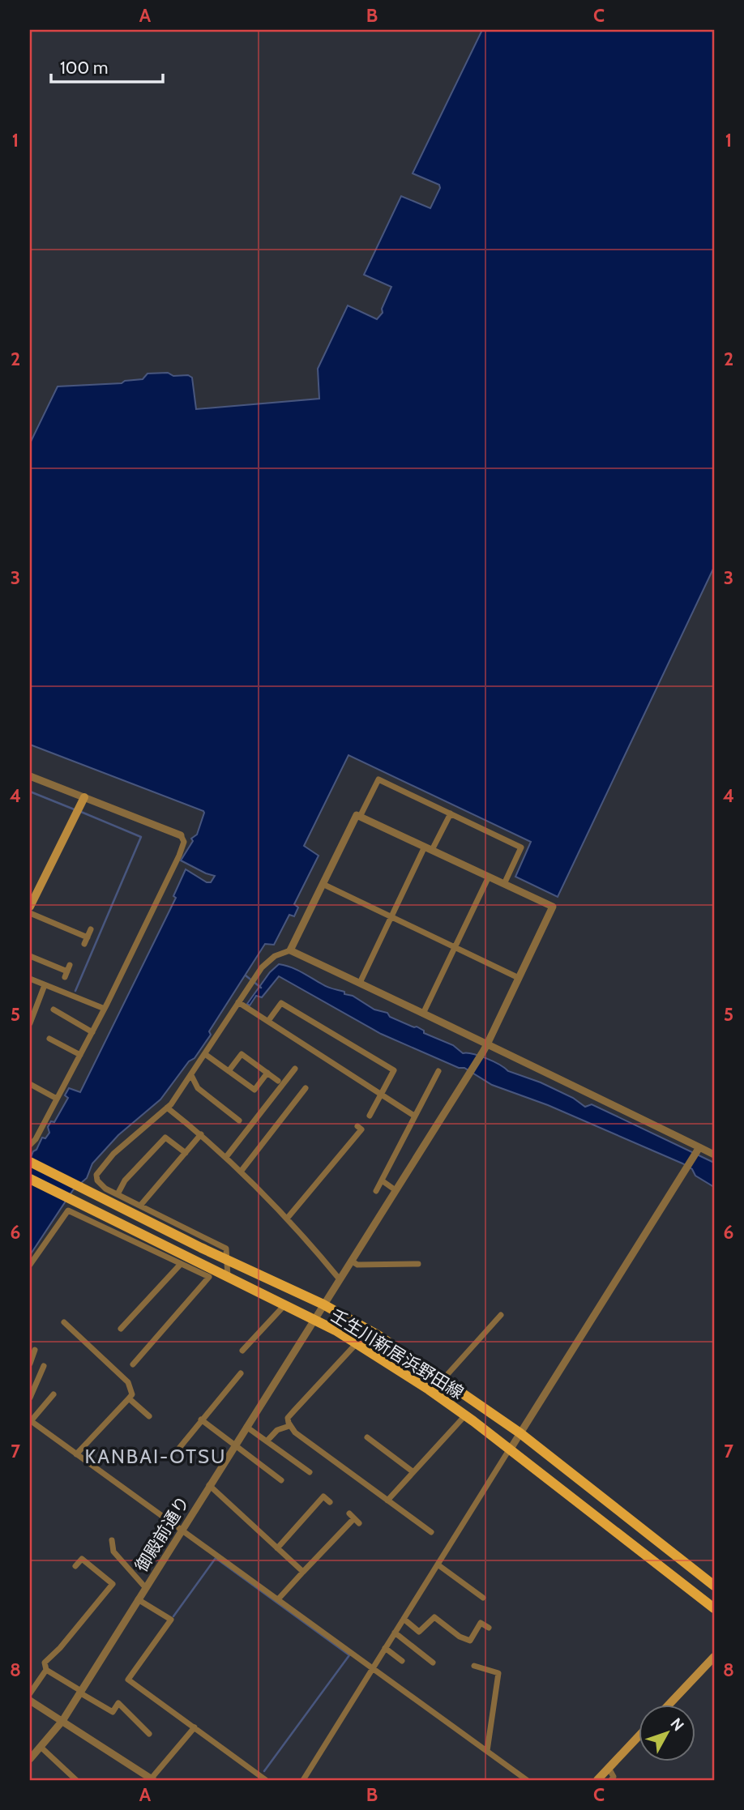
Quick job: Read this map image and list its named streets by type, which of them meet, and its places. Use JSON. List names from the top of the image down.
{
  "streets": {
    "main road": ["壬生川新居浜野田線"],
    "street": ["御殿前通り"]
  },
  "crossings": [
    ["壬生川新居浜野田線", "御殿前通り"]
  ],
  "districts": ["KANBAI-OTSU"],
  "scale_bar": "100 m",
  "north": "top right",
  "grid": {
    "columns": ["A", "B", "C"],
    "rows": [
      "1",
      "2",
      "3",
      "4",
      "5",
      "6",
      "7",
      "8"
    ]
  }
}
